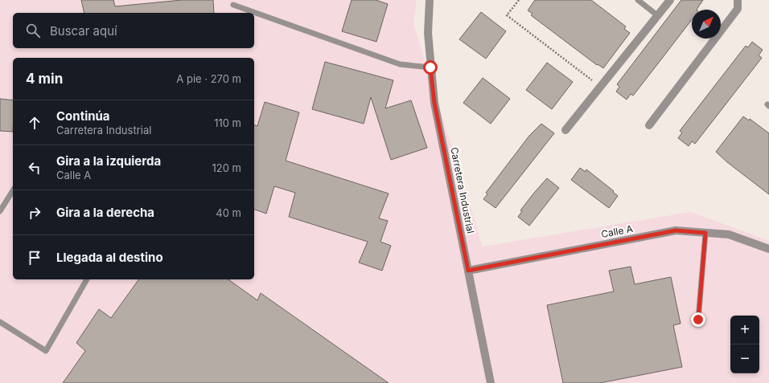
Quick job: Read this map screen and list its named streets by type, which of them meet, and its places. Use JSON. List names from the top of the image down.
{
  "streets": {
    "street": ["Carretera Industrial", "Calle A"]
  },
  "crossings": [
    ["Carretera Industrial", "Calle A"]
  ],
  "north": "top right",
  "page": {
    "search": "Buscar aquí",
    "heading": ["4 min", "A pie · 270 m"],
    "list": [
      ["Continúa", "Carretera Industrial", "110 m"],
      ["Gira a la izquierda", "Calle A", "120 m"],
      ["Gira a la derecha", "40 m"],
      "Llegada al destino"
    ],
    "map_buttons": ["+", "−"]
  }
}
